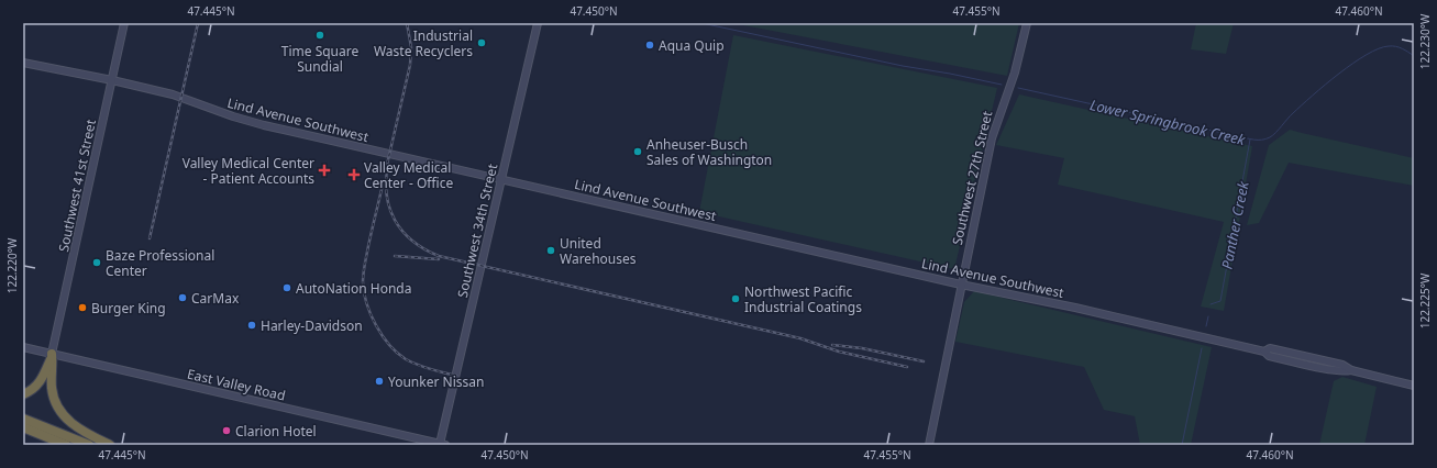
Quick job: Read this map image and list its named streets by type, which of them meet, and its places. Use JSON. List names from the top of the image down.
{
  "streets": {
    "main road": [
      "Lind Avenue Southwest",
      "Southwest 27th Street",
      "Southwest 41st Street",
      "Southwest 34th Street",
      "East Valley Road"
    ]
  },
  "crossings": [
    ["Lind Avenue Southwest", "Southwest 27th Street"],
    ["Lind Avenue Southwest", "Southwest 41st Street"],
    ["Lind Avenue Southwest", "Southwest 34th Street"],
    ["Southwest 41st Street", "East Valley Road"],
    ["Southwest 34th Street", "East Valley Road"]
  ],
  "water": ["Lower Springbrook Creek", "Panther Creek"],
  "places": {
    "other": [
      "Time Square Sundial",
      "Industrial Waste Recyclers",
      "Aqua Quip",
      "Anheuser-Busch Sales of Washington",
      "United Warehouses",
      "Baze Professional Center",
      "AutoNation Honda",
      "CarMax",
      "Northwest Pacific Industrial Coatings",
      "Burger King",
      "Harley-Davidson",
      "Younker Nissan",
      "Clarion Hotel"
    ],
    "health": ["Valley Medical Center - Patient Accounts", "Valley Medical Center - Office"]
  },
  "coordinates": [
    "47.445°N",
    "47.450°N",
    "47.455°N",
    "47.460°N",
    "122.230°W",
    "122.220°W",
    "122.225°W"
  ]
}
